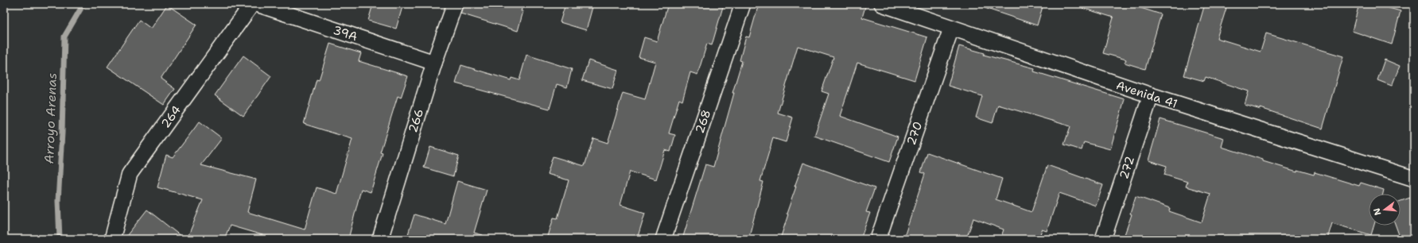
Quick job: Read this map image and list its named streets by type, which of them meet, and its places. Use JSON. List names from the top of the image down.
{
  "streets": {
    "street": [
      "39A",
      "Avenida 41",
      "264",
      "266",
      "268",
      "270",
      "272"
    ]
  },
  "crossings": [
    ["39A", "266"],
    ["Avenida 41", "270"],
    ["Avenida 41", "272"]
  ],
  "water": ["Arroyo Arenas"],
  "north": "left"
}
